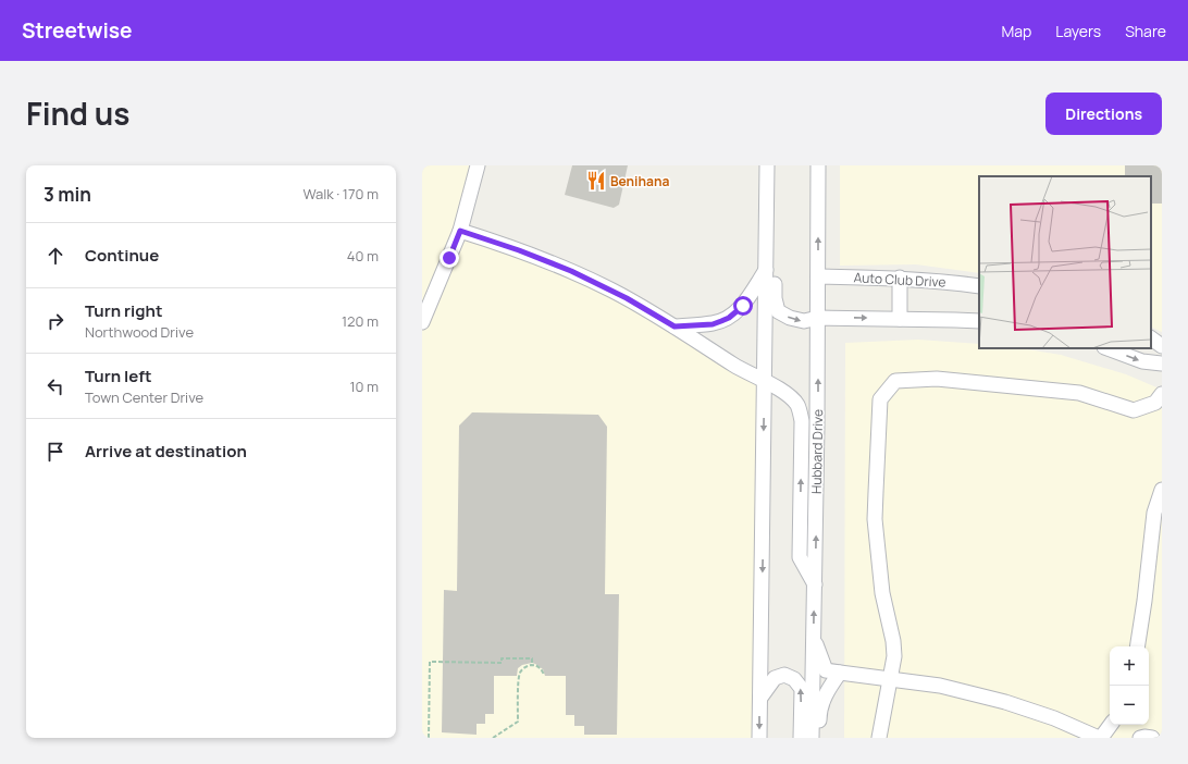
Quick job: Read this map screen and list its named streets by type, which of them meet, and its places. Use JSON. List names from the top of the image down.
{
  "streets": {
    "street": ["Auto Club Drive", "Hubbard Drive"]
  },
  "crossings": [
    ["Auto Club Drive", "Hubbard Drive"]
  ],
  "places": {
    "restaurant": ["Benihana"]
  },
  "page": {
    "header": "Streetwise",
    "nav": ["Map", "Layers", "Share"],
    "title": "Find us",
    "buttons": "Directions",
    "heading": ["3 min", "Walk · 170 m"],
    "list": [
      ["Continue", "40 m"],
      ["Turn right", "Northwood Drive", "120 m"],
      ["Turn left", "Town Center Drive", "10 m"],
      "Arrive at destination"
    ],
    "map_buttons": ["+", "−"]
  }
}
